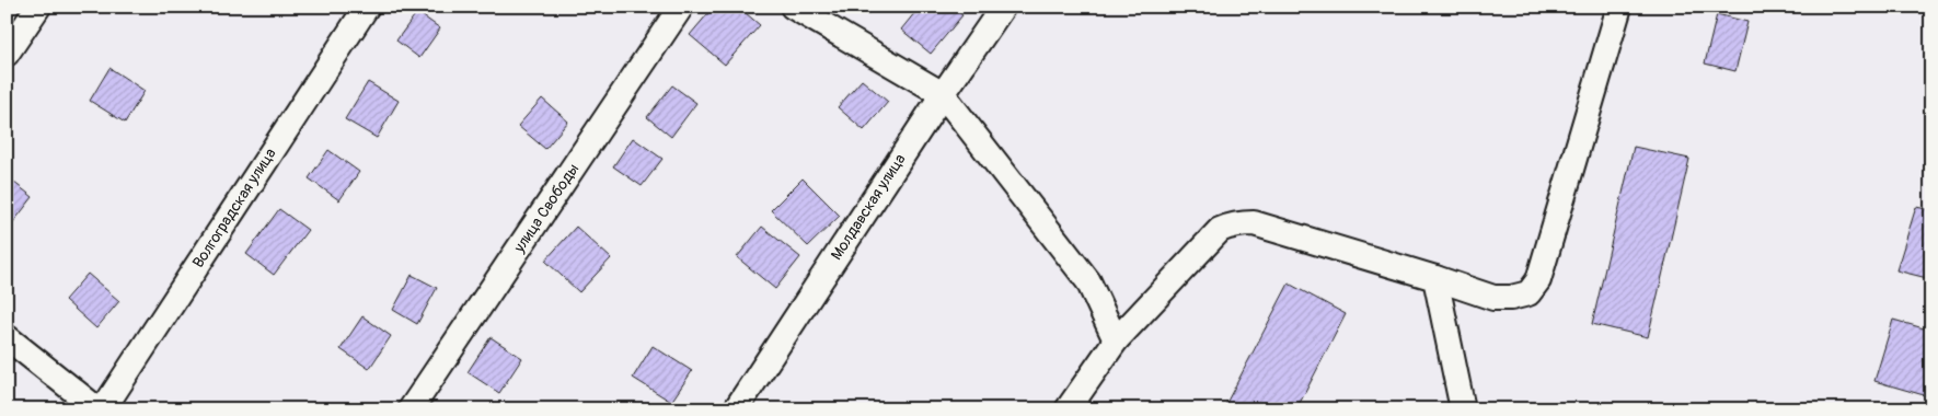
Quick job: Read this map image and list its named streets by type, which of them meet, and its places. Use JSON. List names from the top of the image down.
{
  "streets": {
    "street": ["Молдавская улица", "Волгоградская улица", "улица Свободы"]
  }
}
